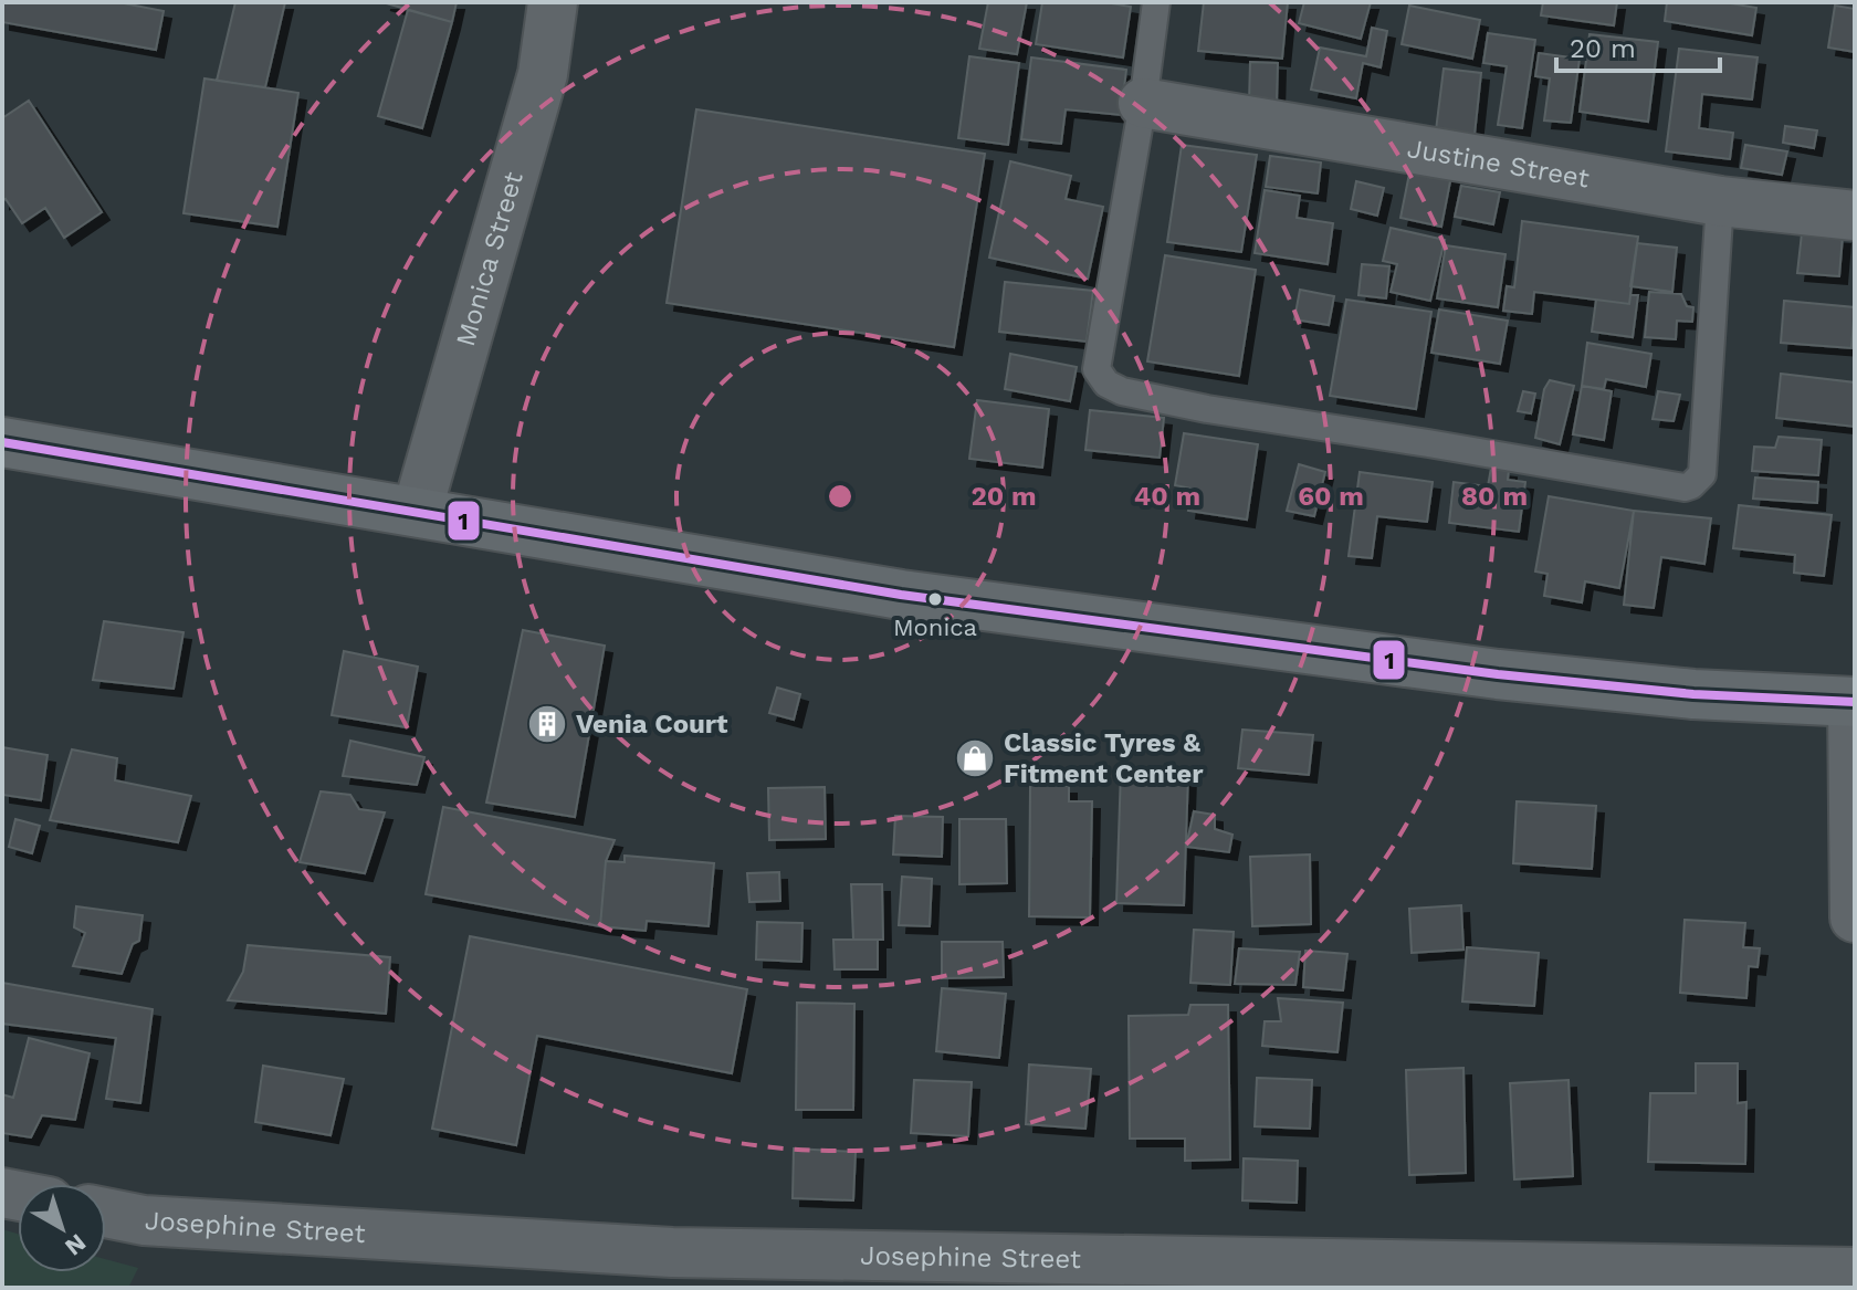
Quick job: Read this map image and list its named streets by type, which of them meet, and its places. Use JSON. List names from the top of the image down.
{
  "streets": {
    "street": ["Justine Street", "Monica Street", "Josephine Street"]
  },
  "places": {
    "other": ["Monica"],
    "building": ["Venia Court"],
    "shop": ["Classic Tyres & Fitment Center"]
  },
  "lines": ["transit line 1"],
  "scale_bar": "20 m",
  "north": "bottom right",
  "rings": [
    "20 m",
    "40 m",
    "60 m",
    "80 m"
  ]
}
